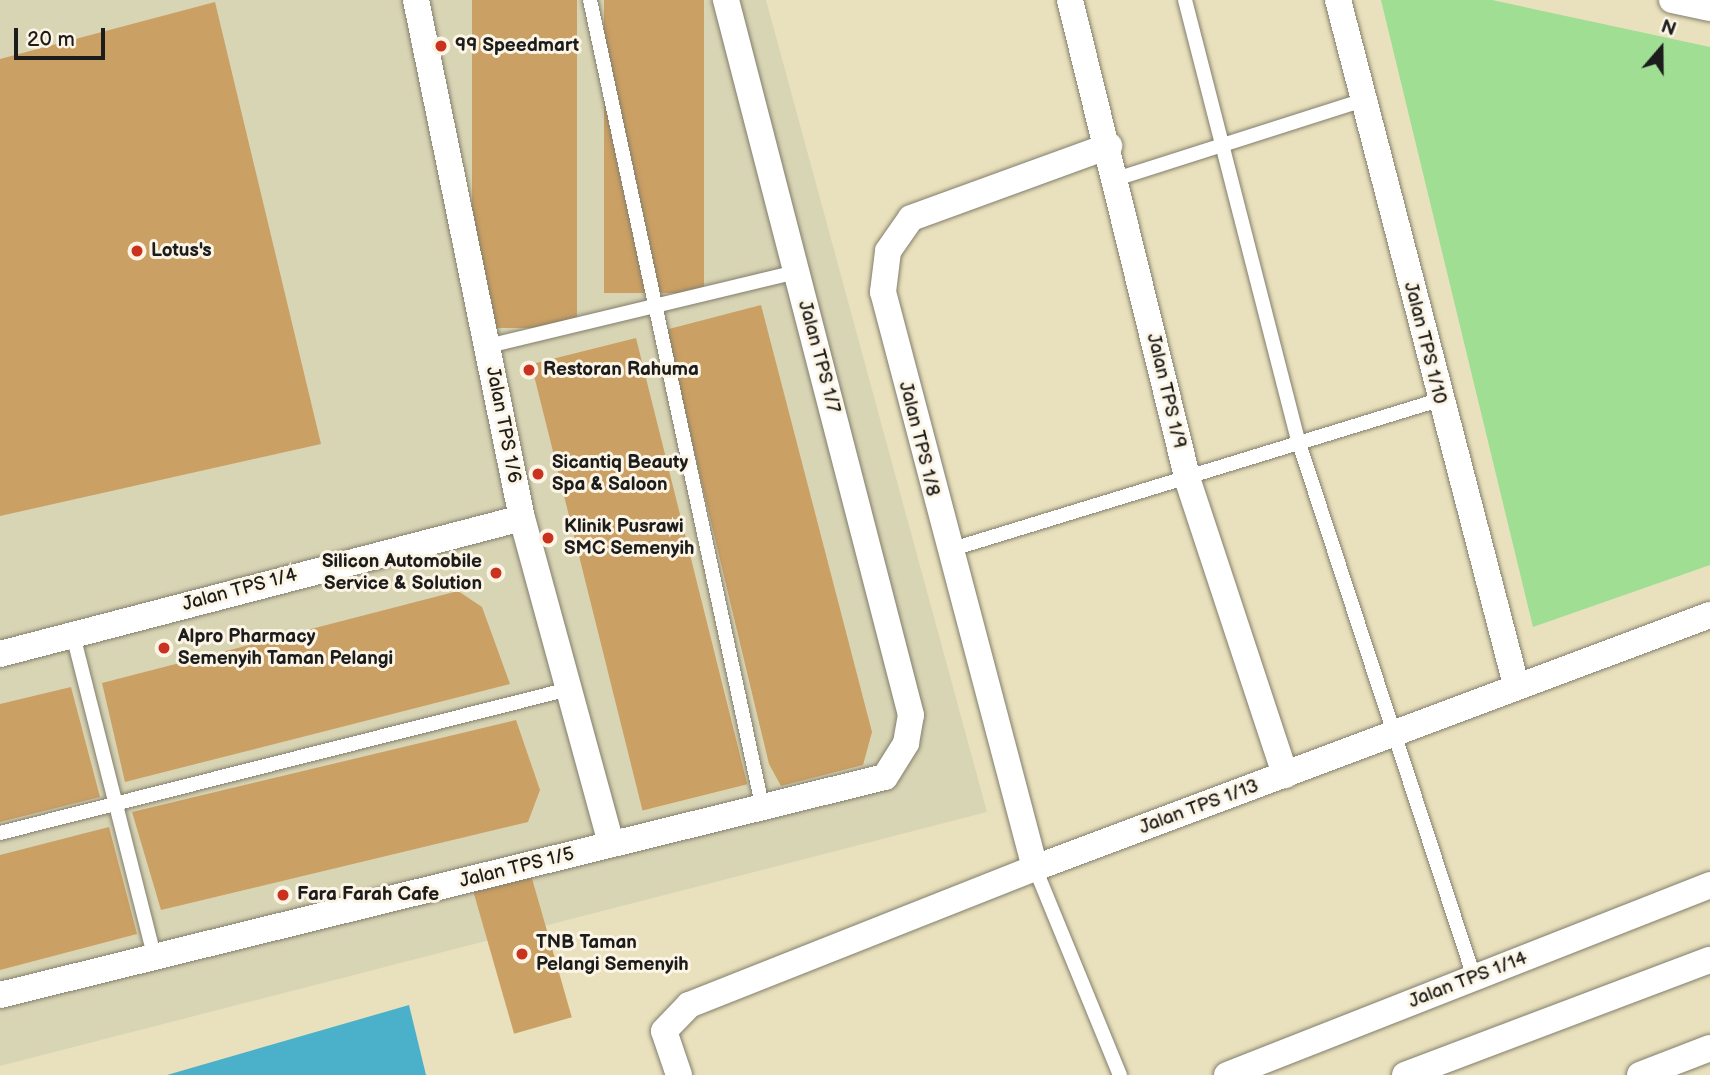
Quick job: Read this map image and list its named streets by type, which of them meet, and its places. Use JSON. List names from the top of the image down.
{
  "streets": {
    "street": [
      "Jalan TPS 1/10",
      "Jalan TPS 1/7",
      "Jalan TPS 1/9",
      "Jalan TPS 1/6",
      "Jalan TPS 1/8",
      "Jalan TPS 1/4",
      "Jalan TPS 1/13",
      "Jalan TPS 1/5",
      "Jalan TPS 1/14"
    ]
  },
  "crossings": [
    ["Jalan TPS 1/10", "Jalan TPS 1/13"],
    ["Jalan TPS 1/7", "Jalan TPS 1/5"],
    ["Jalan TPS 1/9", "Jalan TPS 1/8"],
    ["Jalan TPS 1/9", "Jalan TPS 1/13"],
    ["Jalan TPS 1/6", "Jalan TPS 1/4"],
    ["Jalan TPS 1/6", "Jalan TPS 1/5"],
    ["Jalan TPS 1/8", "Jalan TPS 1/13"]
  ],
  "places": [
    "99 Speedmart",
    "Lotus's",
    "Restoran Rahuma",
    "Sicantiq Beauty Spa & Saloon",
    "Klinik Pusrawi SMC Semenyih",
    "Silicon Automobile Service & Solution",
    "Alpro Pharmacy Semenyih Taman Pelangi",
    "Fara Farah Cafe",
    "TNB Taman Pelangi Semenyih"
  ],
  "scale_bar": "20 m",
  "north": "top"
}
